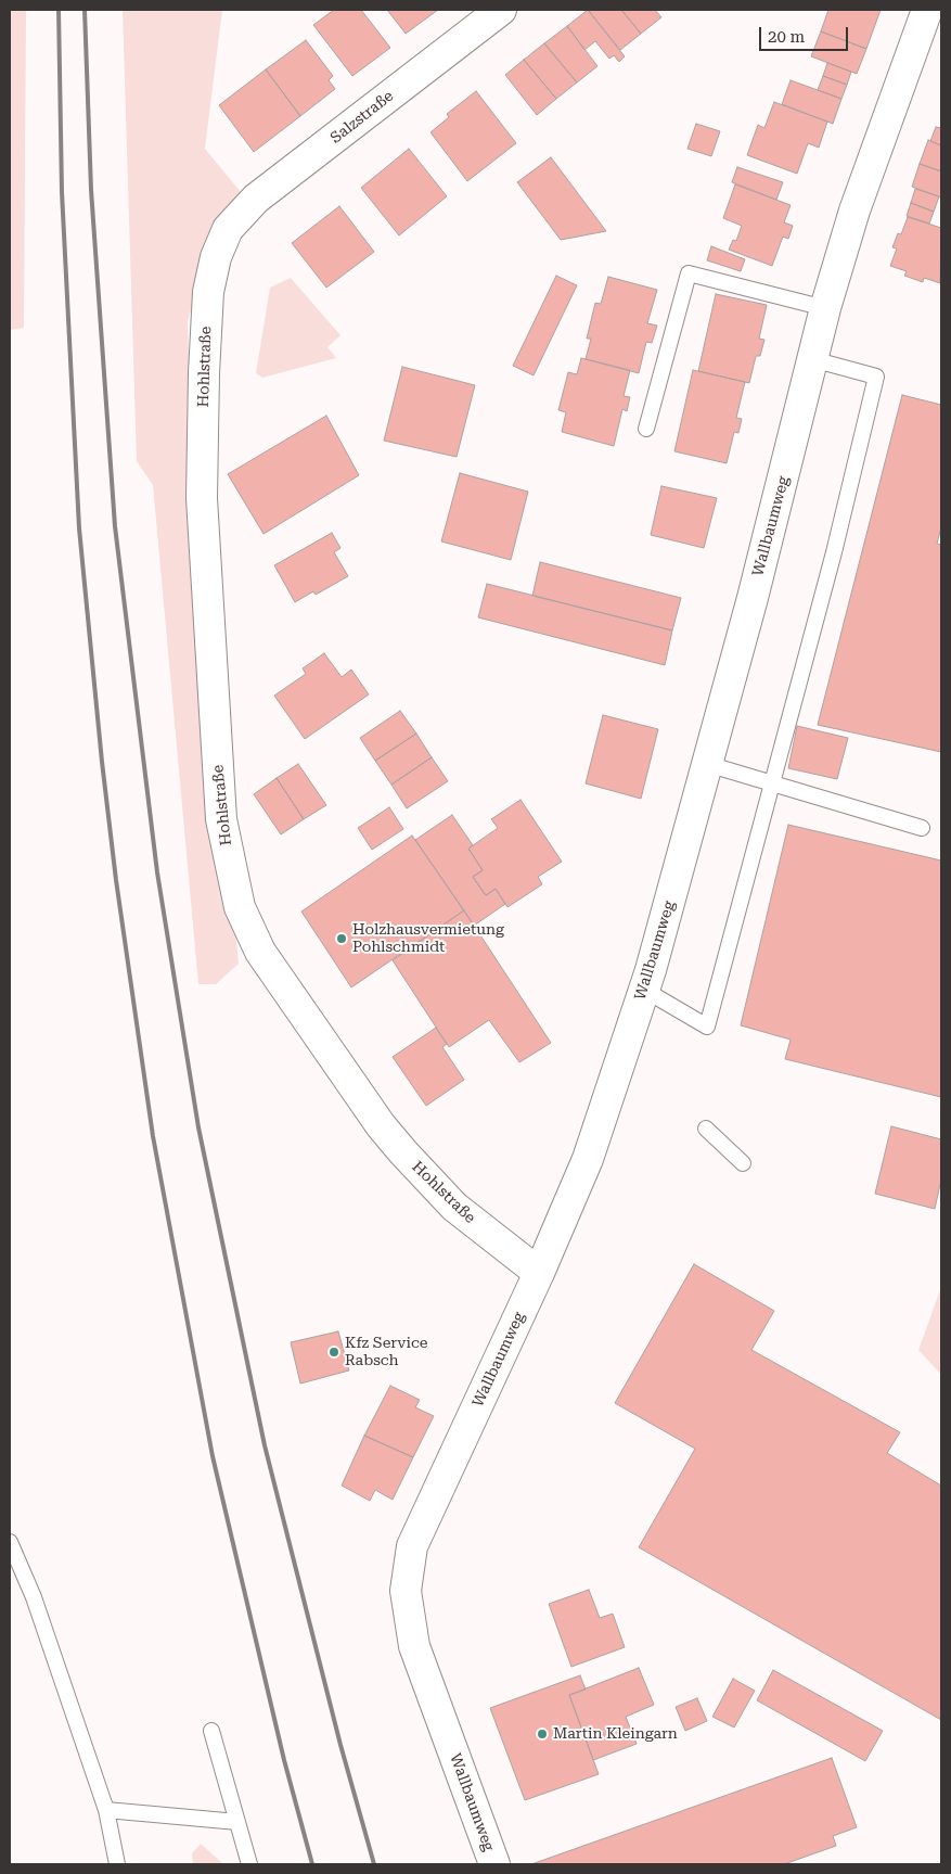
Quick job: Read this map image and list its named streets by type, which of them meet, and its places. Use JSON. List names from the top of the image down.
{
  "streets": {
    "street": ["Salzstraße", "Hohlstraße", "Wallbaumweg"]
  },
  "crossings": [
    ["Salzstraße", "Hohlstraße"],
    ["Hohlstraße", "Wallbaumweg"]
  ],
  "places": ["Holzhausvermietung Pohlschmidt", "Kfz Service Rabsch", "Martin Kleingarn"],
  "scale_bar": "20 m"
}
